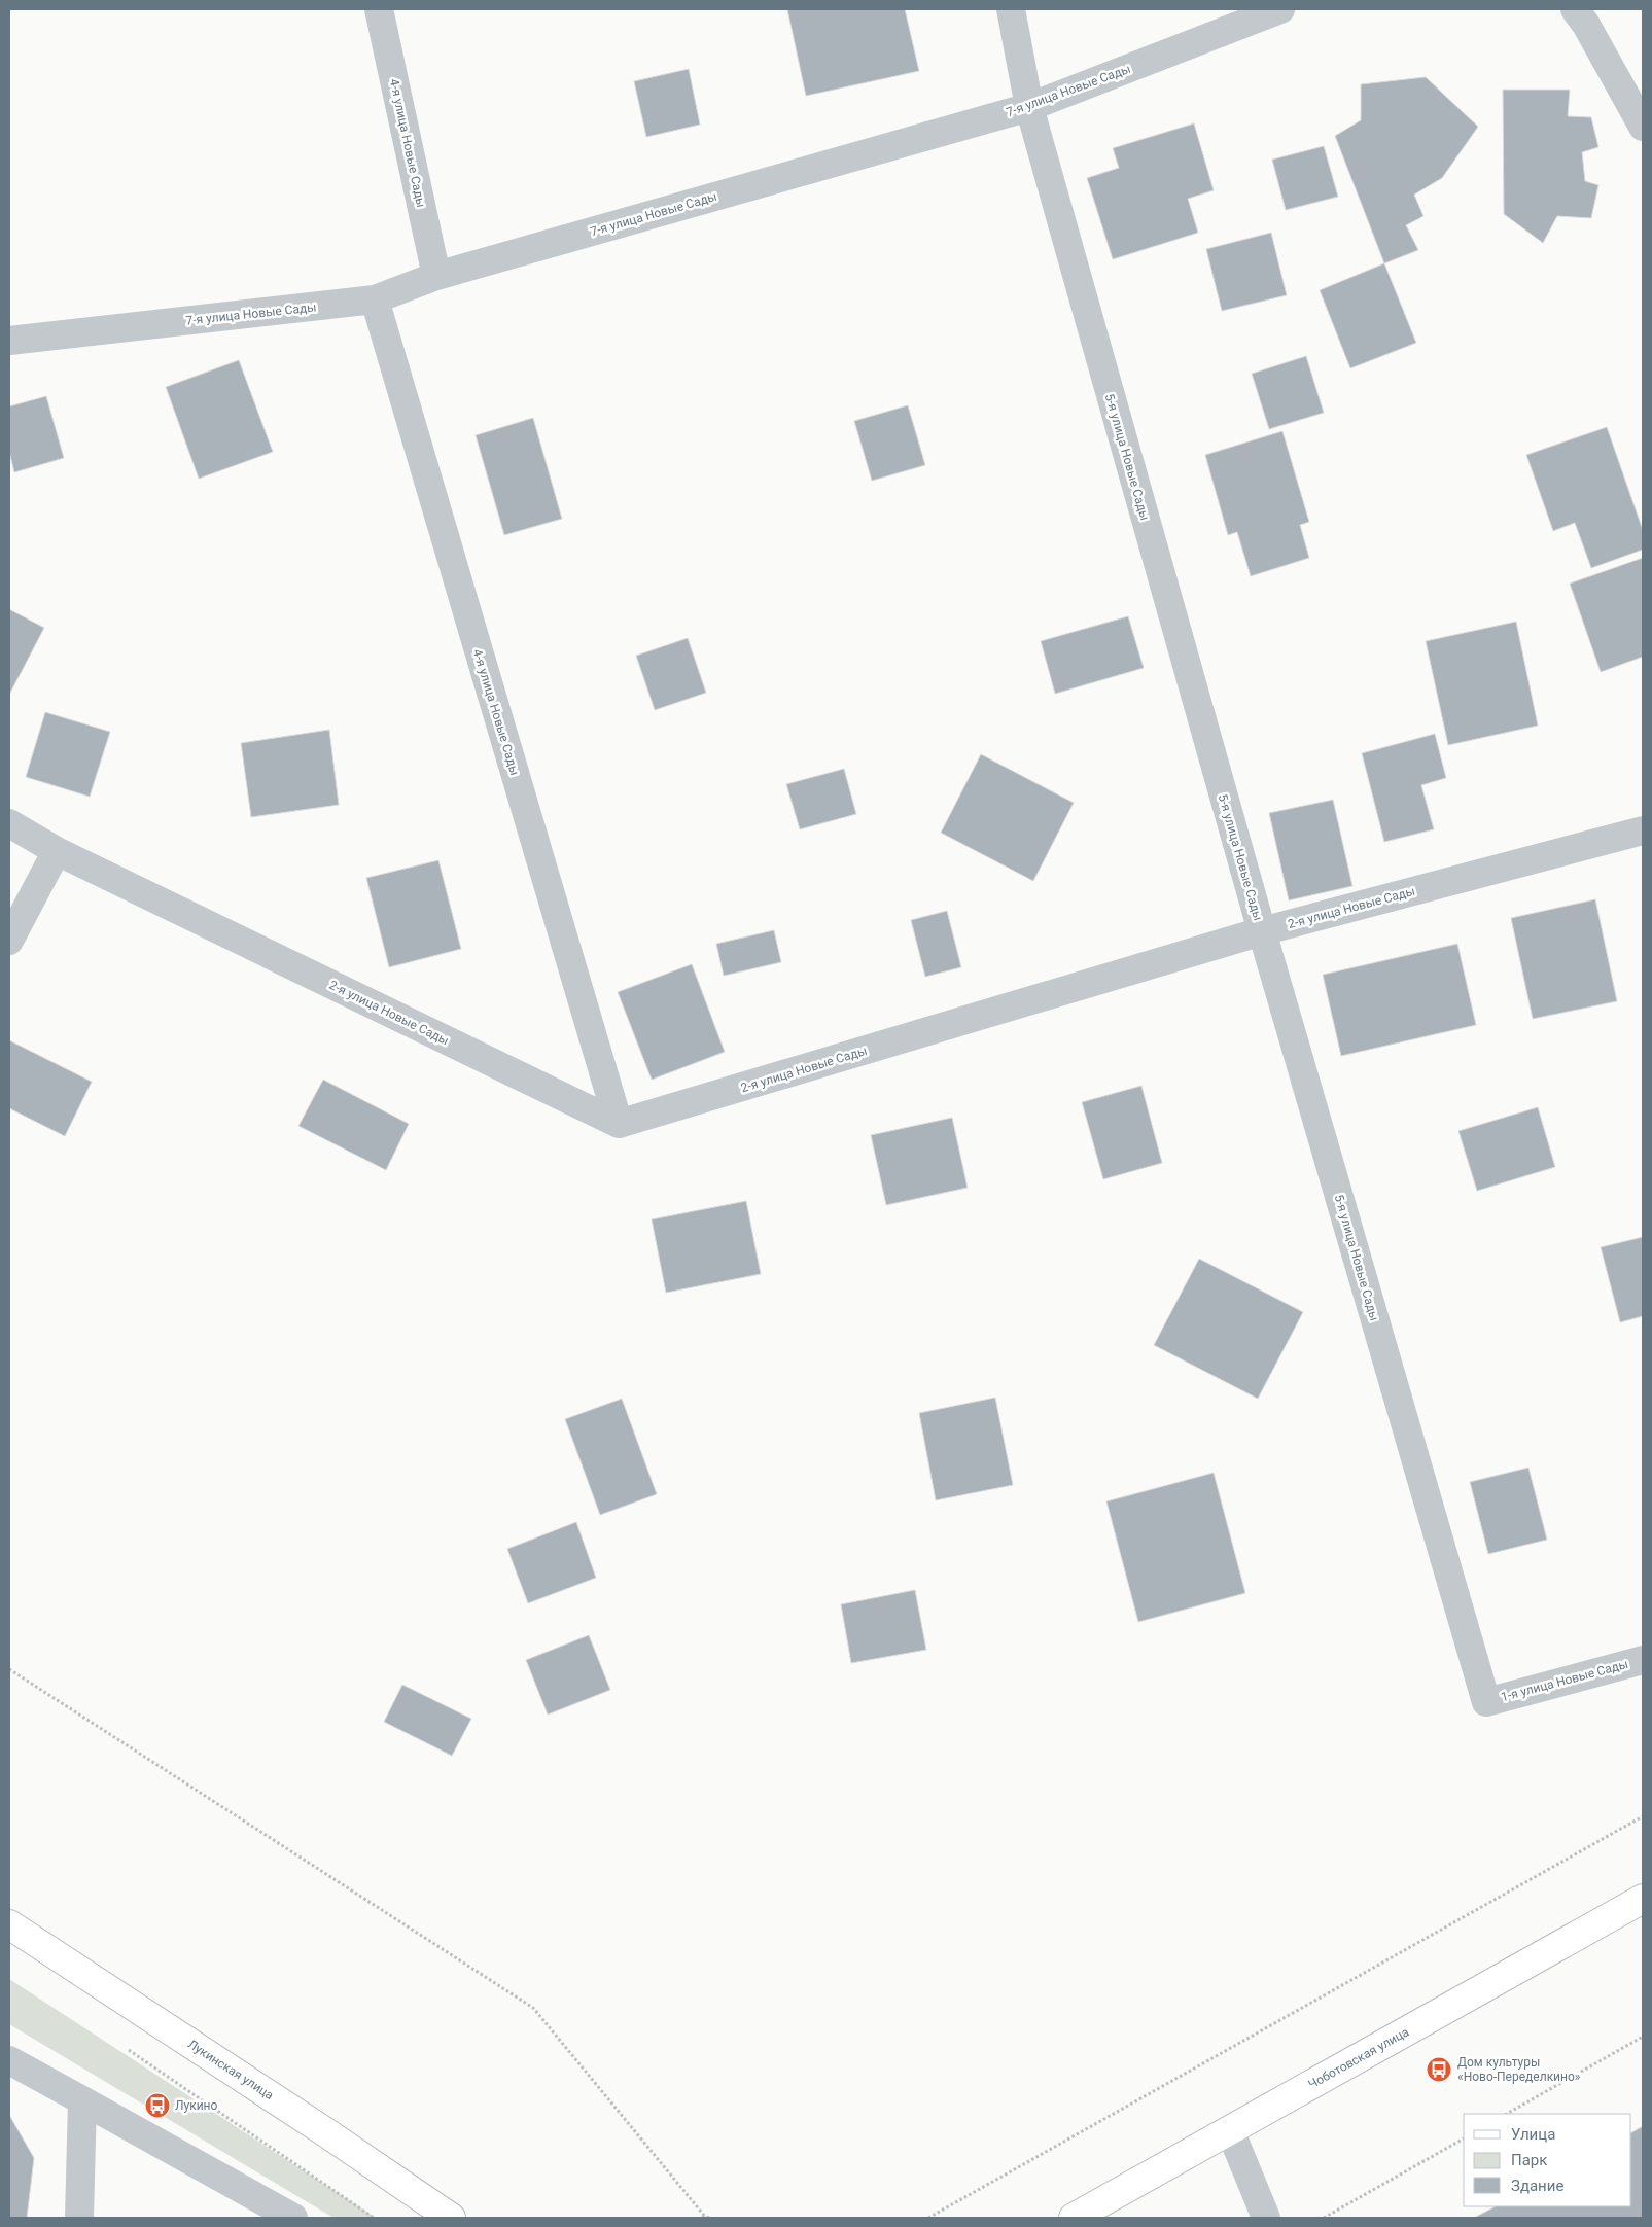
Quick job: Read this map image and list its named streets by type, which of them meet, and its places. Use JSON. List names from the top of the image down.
{
  "streets": {
    "main road": ["Чоботовская улица", "Лукинская улица"],
    "street": [
      "7-я улица Новые Сады",
      "4-я улица Новые Сады",
      "5-я улица Новые Сады",
      "2-я улица Новые Сады",
      "1-я улица Новые Сады"
    ]
  },
  "crossings": [
    ["7-я улица Новые Сады", "4-я улица Новые Сады"],
    ["7-я улица Новые Сады", "5-я улица Новые Сады"],
    ["4-я улица Новые Сады", "2-я улица Новые Сады"],
    ["5-я улица Новые Сады", "2-я улица Новые Сады"],
    ["5-я улица Новые Сады", "1-я улица Новые Сады"]
  ],
  "places": {
    "bus stop": ["Дом культуры «Ново-Переделкино»", "Лукино"]
  },
  "legend": ["Улица", "Парк", "Здание"]
}
